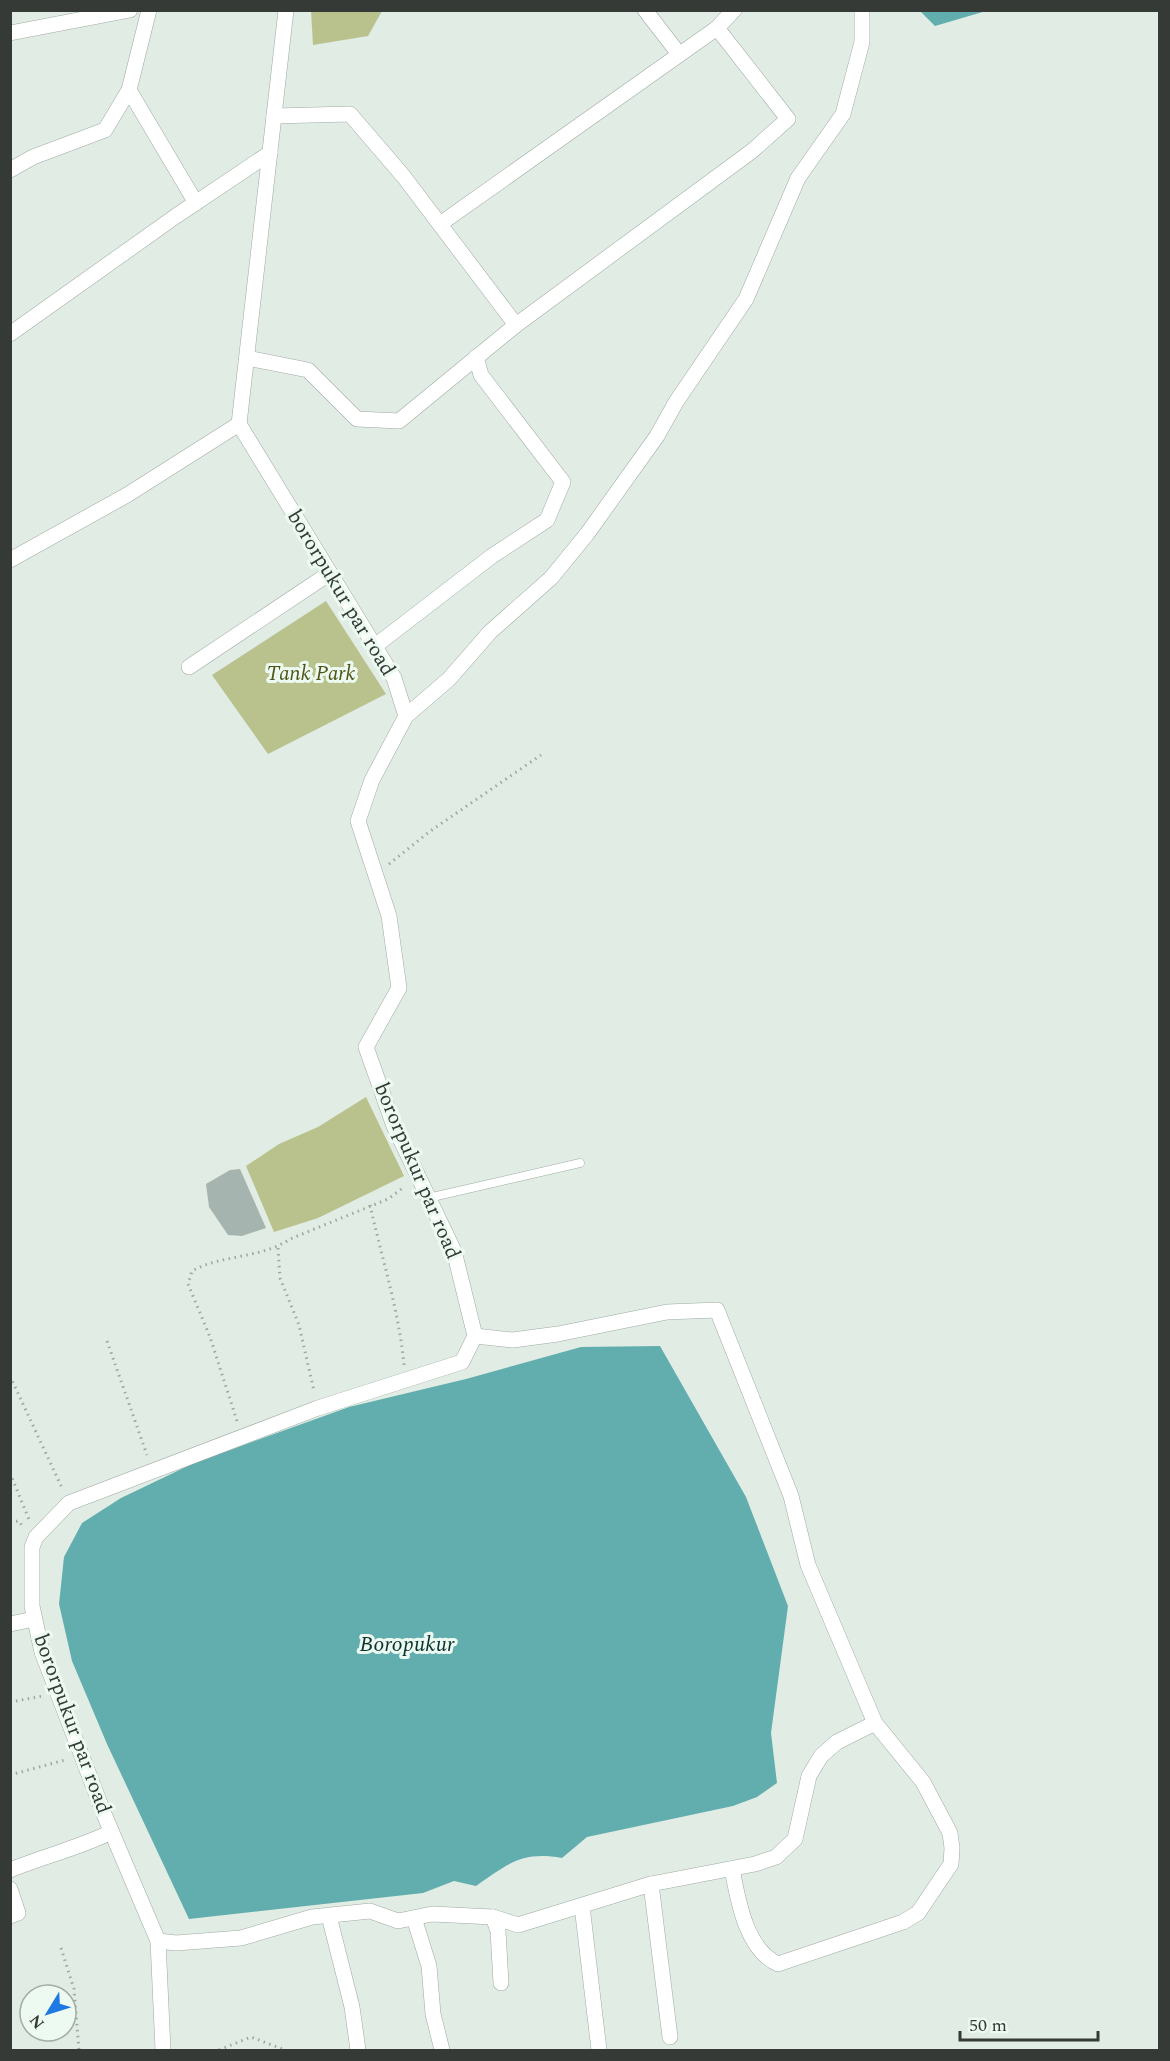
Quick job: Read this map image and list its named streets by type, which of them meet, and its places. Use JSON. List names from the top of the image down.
{
  "streets": {
    "street": ["bororpukur par road"]
  },
  "water": ["Boropukur"],
  "parks": ["Tank Park"],
  "scale_bar": "50 m",
  "north": "bottom left"
}
